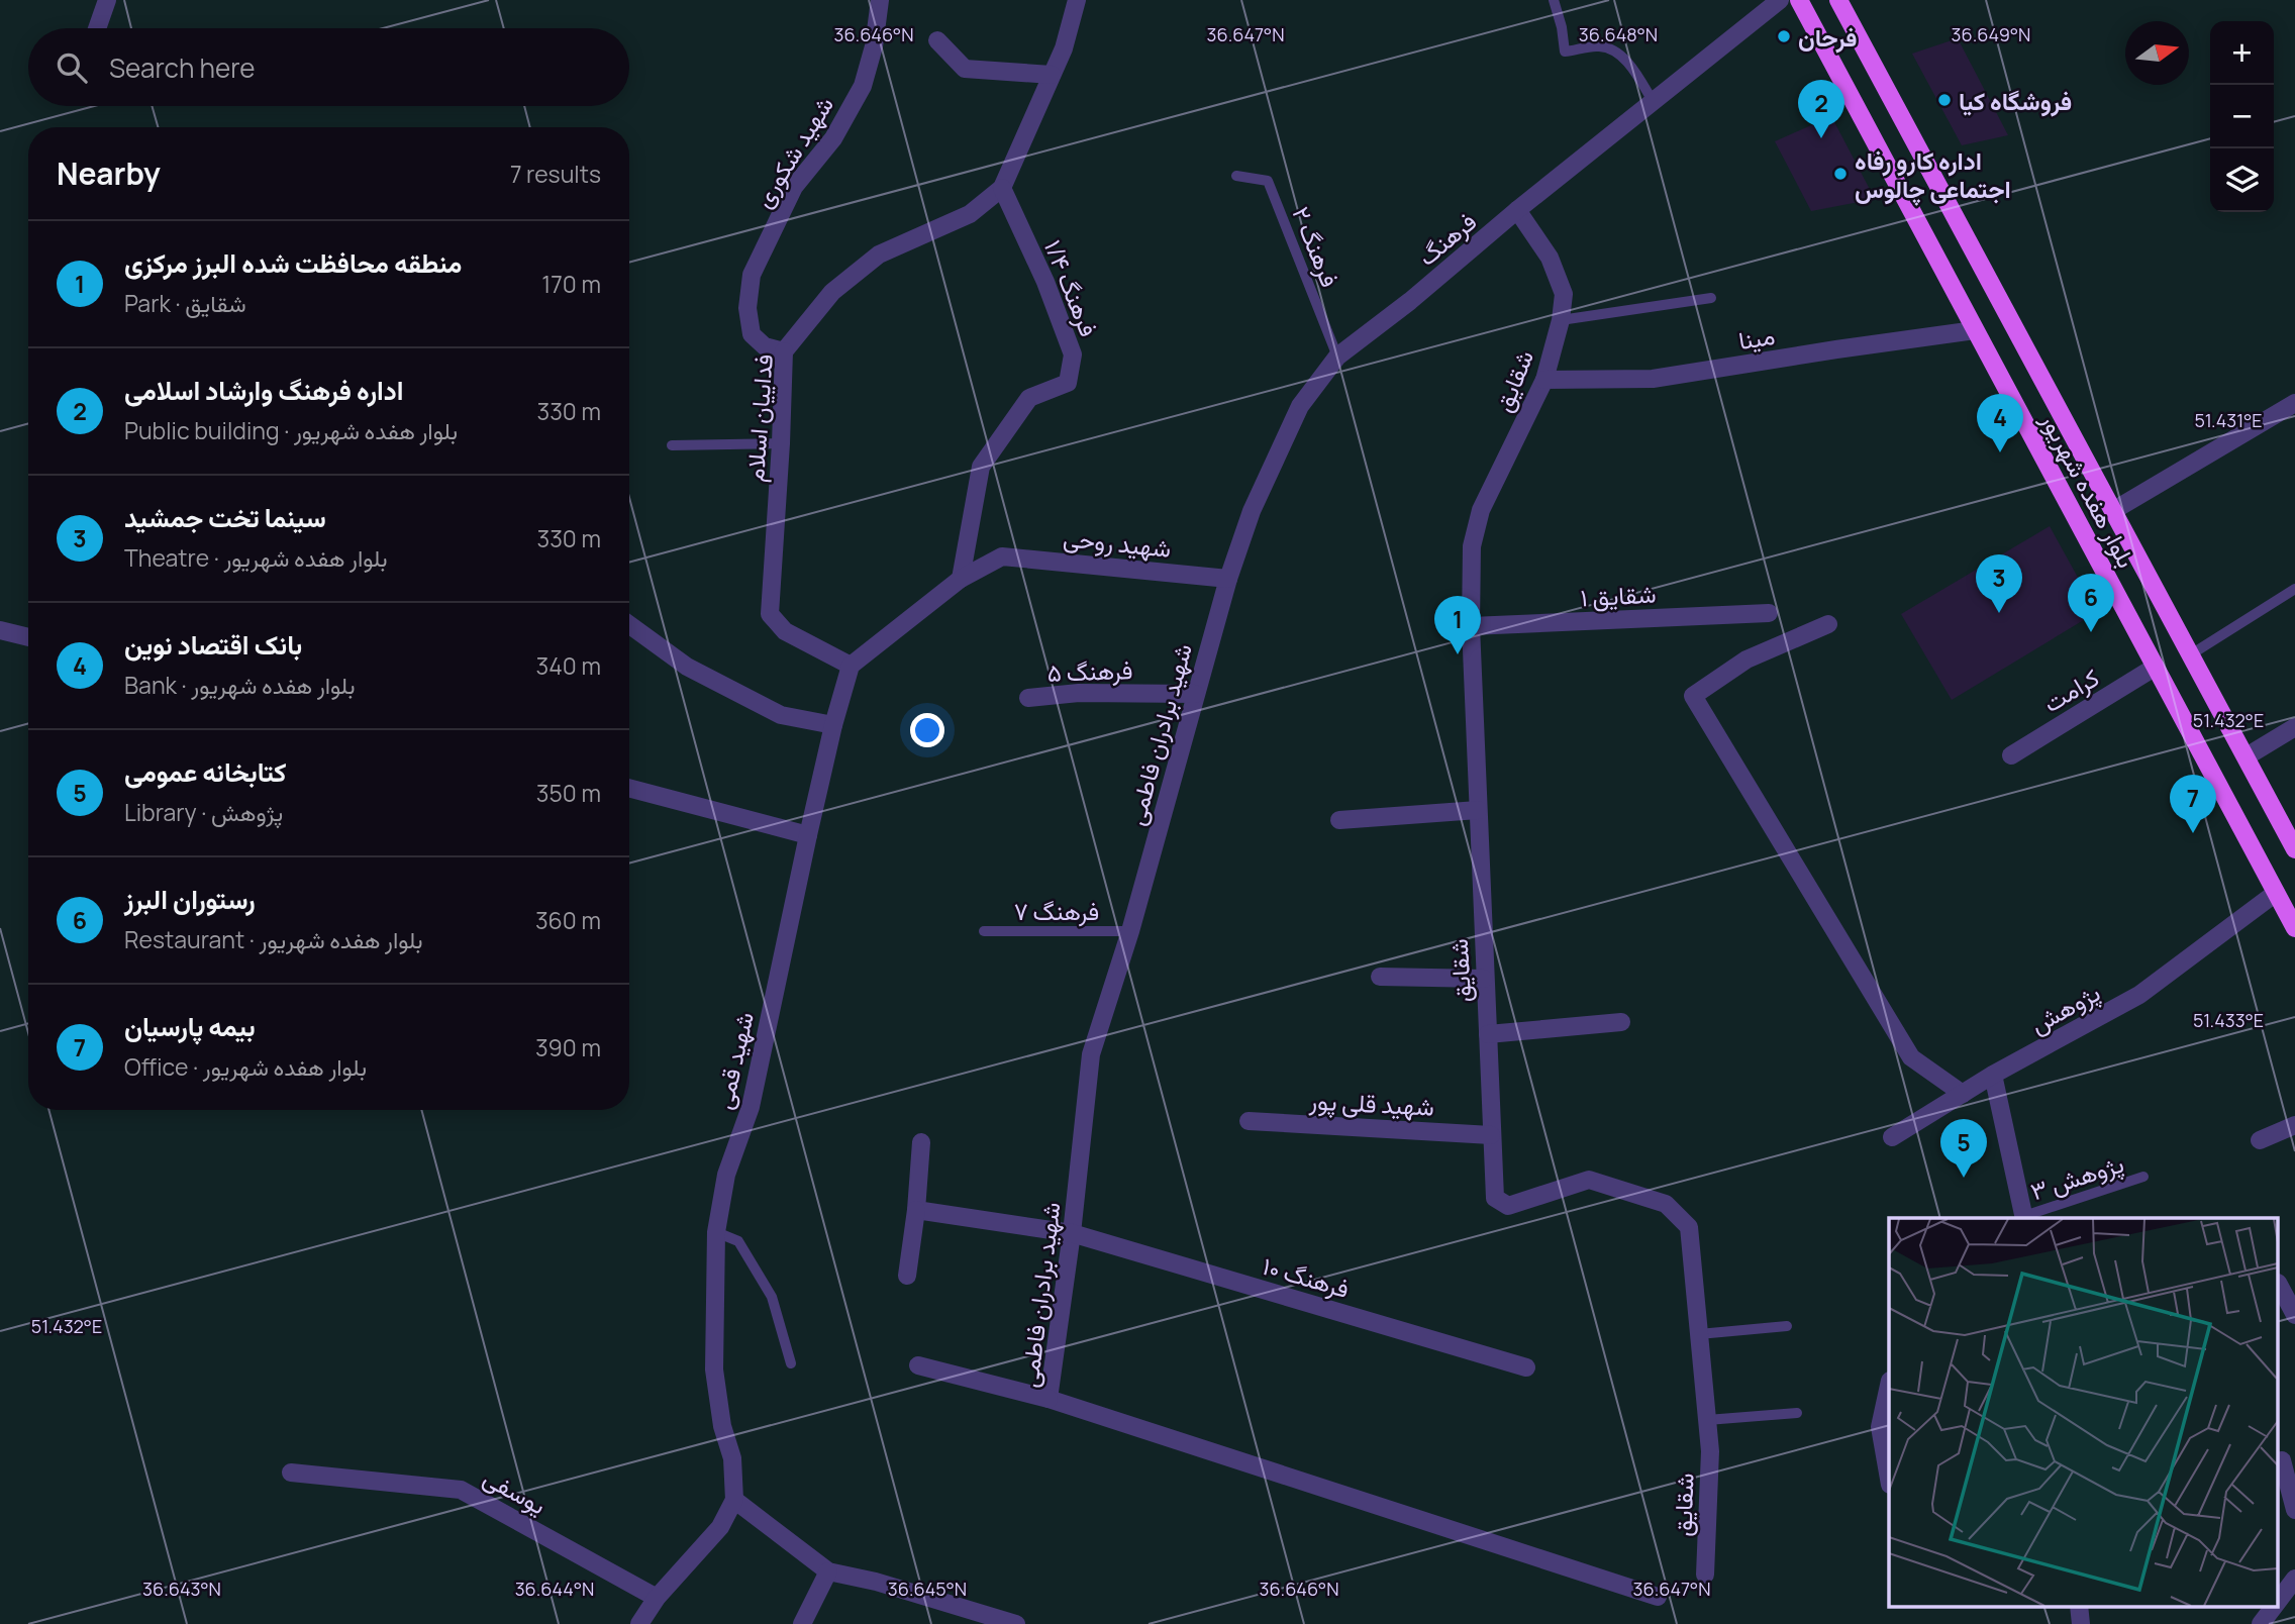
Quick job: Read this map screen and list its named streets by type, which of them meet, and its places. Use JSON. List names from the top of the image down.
{
  "streets": {
    "main road": ["بلوار هفده شهریور"],
    "street": [
      "شهید شکوری",
      "فرهنگ",
      "فرهنگ ۱/۴",
      "مینا",
      "شقایق",
      "فداییان اسلام",
      "شهید روحی",
      "شقایق ۱",
      "فرهنگ ۵",
      "کرامت",
      "شهید برادران فاطمی",
      "پژوهش",
      "شهید قمی",
      "شهید قلی پور",
      "فرهنگ ۱۰",
      "یوسفی"
    ],
    "lane": ["فرهنگ ۲", "فرهنگ ۷", "پژوهش ۳"]
  },
  "crossings": [
    ["شهید شکوری", "فداییان اسلام"],
    ["فرهنگ", "فرهنگ ۲"],
    ["فرهنگ", "شقایق"],
    ["فرهنگ", "شهید روحی"],
    ["فرهنگ", "شهید برادران فاطمی"],
    ["فرهنگ ۱/۴", "فداییان اسلام"],
    ["فرهنگ ۱/۴", "شهید روحی"],
    ["مینا", "شقایق"],
    ["مینا", "بلوار هفده شهریور"],
    ["شقایق", "شقایق ۱"],
    ["شقایق", "شهید قلی پور"],
    ["فداییان اسلام", "شهید قمی"],
    ["بلوار هفده شهریور", "کرامت"],
    ["بلوار هفده شهریور", "پژوهش"],
    ["شهید روحی", "شهید برادران فاطمی"],
    ["فرهنگ ۵", "شهید برادران فاطمی"],
    ["شهید برادران فاطمی", "فرهنگ ۷"],
    ["شهید برادران فاطمی", "فرهنگ ۱۰"]
  ],
  "places": ["فرحان", "فروشگاه کیا", "اداره کارو رفاه اجتماعی چالوس"],
  "north": "right",
  "page": {
    "map_buttons": ["+", "−"],
    "search": "Search here",
    "pins": [
      "2",
      "4",
      "3",
      "6",
      "1",
      "7",
      "5"
    ],
    "heading": ["Nearby", "7 results"],
    "list": [
      {
        "mark": "1",
        "name": "منطقه محافظت شده البرز مرکزی",
        "note": "Park · شقایق",
        "value": "170 m"
      },
      {
        "mark": "2",
        "name": "اداره فرهنگ وارشاد اسلامی",
        "note": "Public building · بلوار هفده شهریور",
        "value": "330 m"
      },
      {
        "mark": "3",
        "name": "سینما تخت جمشید",
        "note": "Theatre · بلوار هفده شهریور",
        "value": "330 m"
      },
      {
        "mark": "4",
        "name": "بانک اقتصاد نوین",
        "note": "Bank · بلوار هفده شهریور",
        "value": "340 m"
      },
      {
        "mark": "5",
        "name": "کتابخانه عمومی",
        "note": "Library · پژوهش",
        "value": "350 m"
      },
      {
        "mark": "6",
        "name": "رستوران البرز",
        "note": "Restaurant · بلوار هفده شهریور",
        "value": "360 m"
      },
      {
        "mark": "7",
        "name": "بیمه پارسیان",
        "note": "Office · بلوار هفده شهریور",
        "value": "390 m"
      }
    ]
  },
  "coordinates": [
    "36.646°N",
    "36.647°N",
    "36.648°N",
    "36.649°N",
    "51.431°E",
    "51.432°E",
    "51.433°E",
    "36.643°N",
    "36.644°N",
    "36.645°N"
  ]
}
